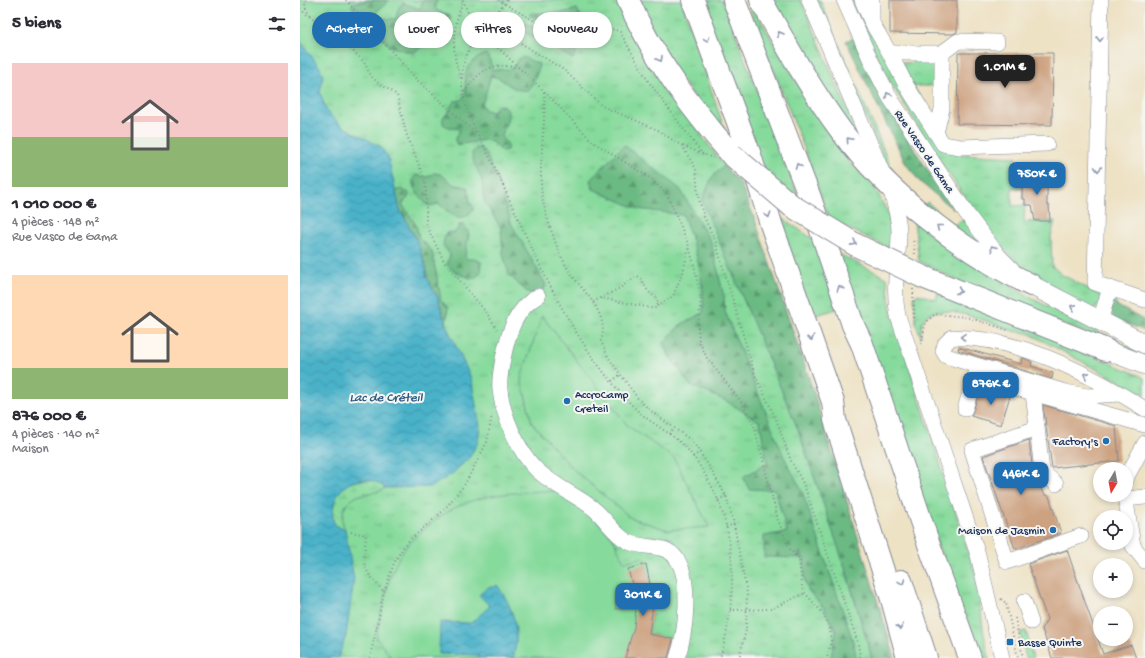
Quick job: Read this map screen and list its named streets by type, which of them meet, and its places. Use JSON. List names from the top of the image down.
{
  "streets": {
    "street": ["Rue Vasco de Gama"]
  },
  "water": ["Lac de Créteil"],
  "places": {
    "other": ["AccroCamp Creteil", "Factory's", "Maison de Jasmin"],
    "transit": ["Basse Quinte"]
  },
  "north": "bottom",
  "page": {
    "heading": "5 biens",
    "chip": [
      "Acheter",
      "Louer",
      "Filtres",
      "Nouveau"
    ],
    "list": [
      {
        "name": "1 010 000 €",
        "note": "4 pièces · 148 m² · Rue Vasco de Gama"
      },
      {
        "name": "876 000 €",
        "note": "4 pièces · 140 m² · Maison"
      }
    ],
    "price": [
      "1.01M €",
      "750K €",
      "876K €",
      "446K €",
      "301K €"
    ],
    "map_buttons": ["+", "−"]
  }
}
